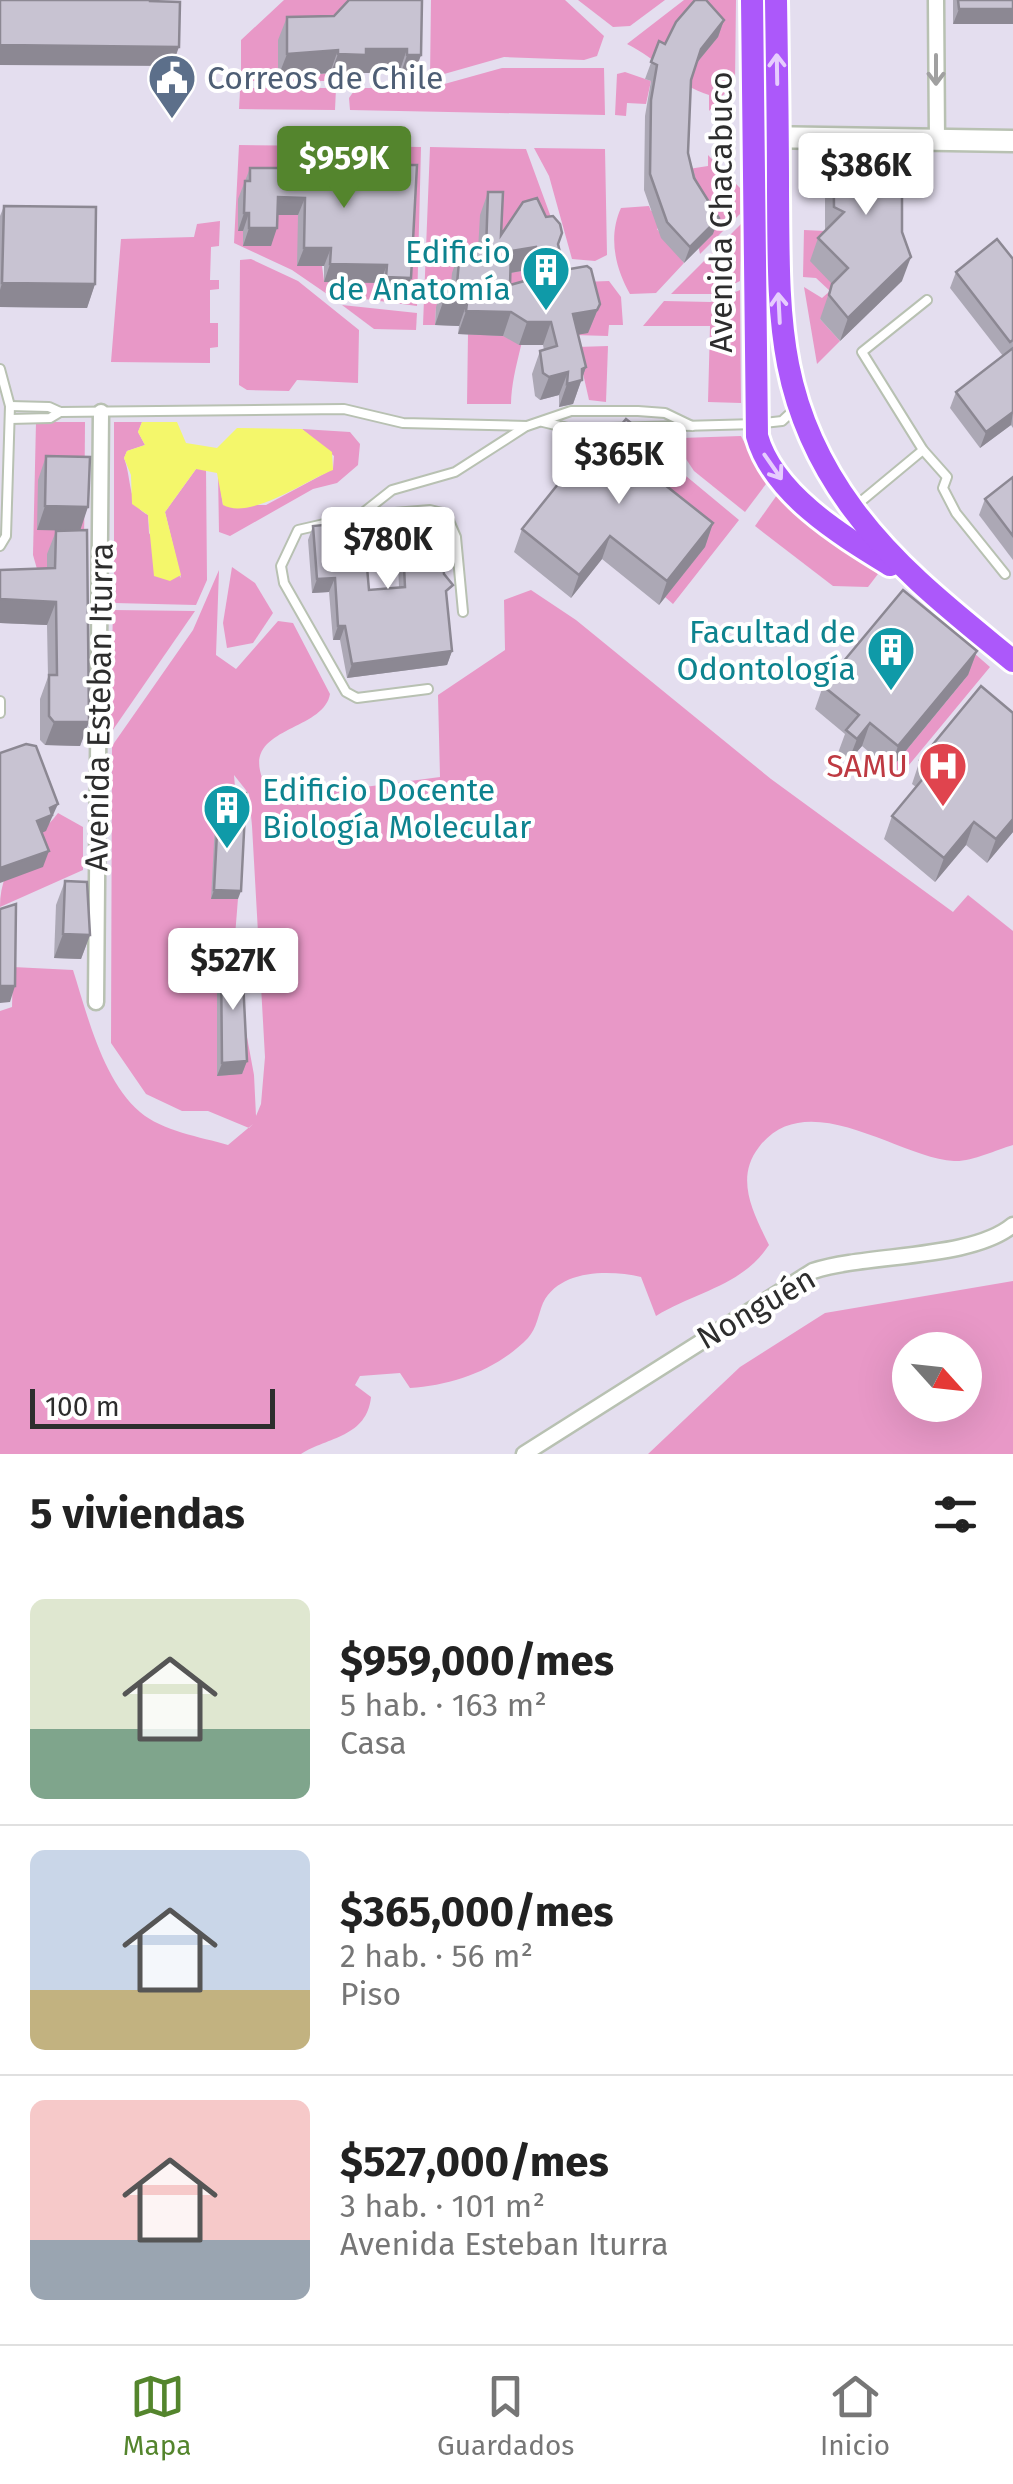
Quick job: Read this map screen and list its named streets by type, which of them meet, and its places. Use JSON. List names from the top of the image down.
{
  "streets": {
    "main road": ["Avenida Chacabuco"],
    "street": ["Avenida Esteban Iturra", "Nonguén"]
  },
  "places": {
    "public building": ["Correos de Chile"],
    "building": ["Edificio de Anatomía", "Facultad de Odontología", "Edificio Docente Biología Molecular"],
    "hospital": ["SAMU"]
  },
  "scale_bar": "100 m",
  "north": "bottom right",
  "page": {
    "price": [
      "$959K",
      "$386K",
      "$365K",
      "$780K",
      "$527K"
    ],
    "scale": "100 m",
    "heading": "5 viviendas",
    "list": [
      {
        "name": "$959,000/mes",
        "note": "5 hab. · 163 m² · Casa"
      },
      {
        "name": "$365,000/mes",
        "note": "2 hab. · 56 m² · Piso"
      },
      {
        "name": "$527,000/mes",
        "note": "3 hab. · 101 m² · Avenida Esteban Iturra"
      }
    ],
    "tabs": ["Mapa", "Guardados", "Inicio"]
  }
}
